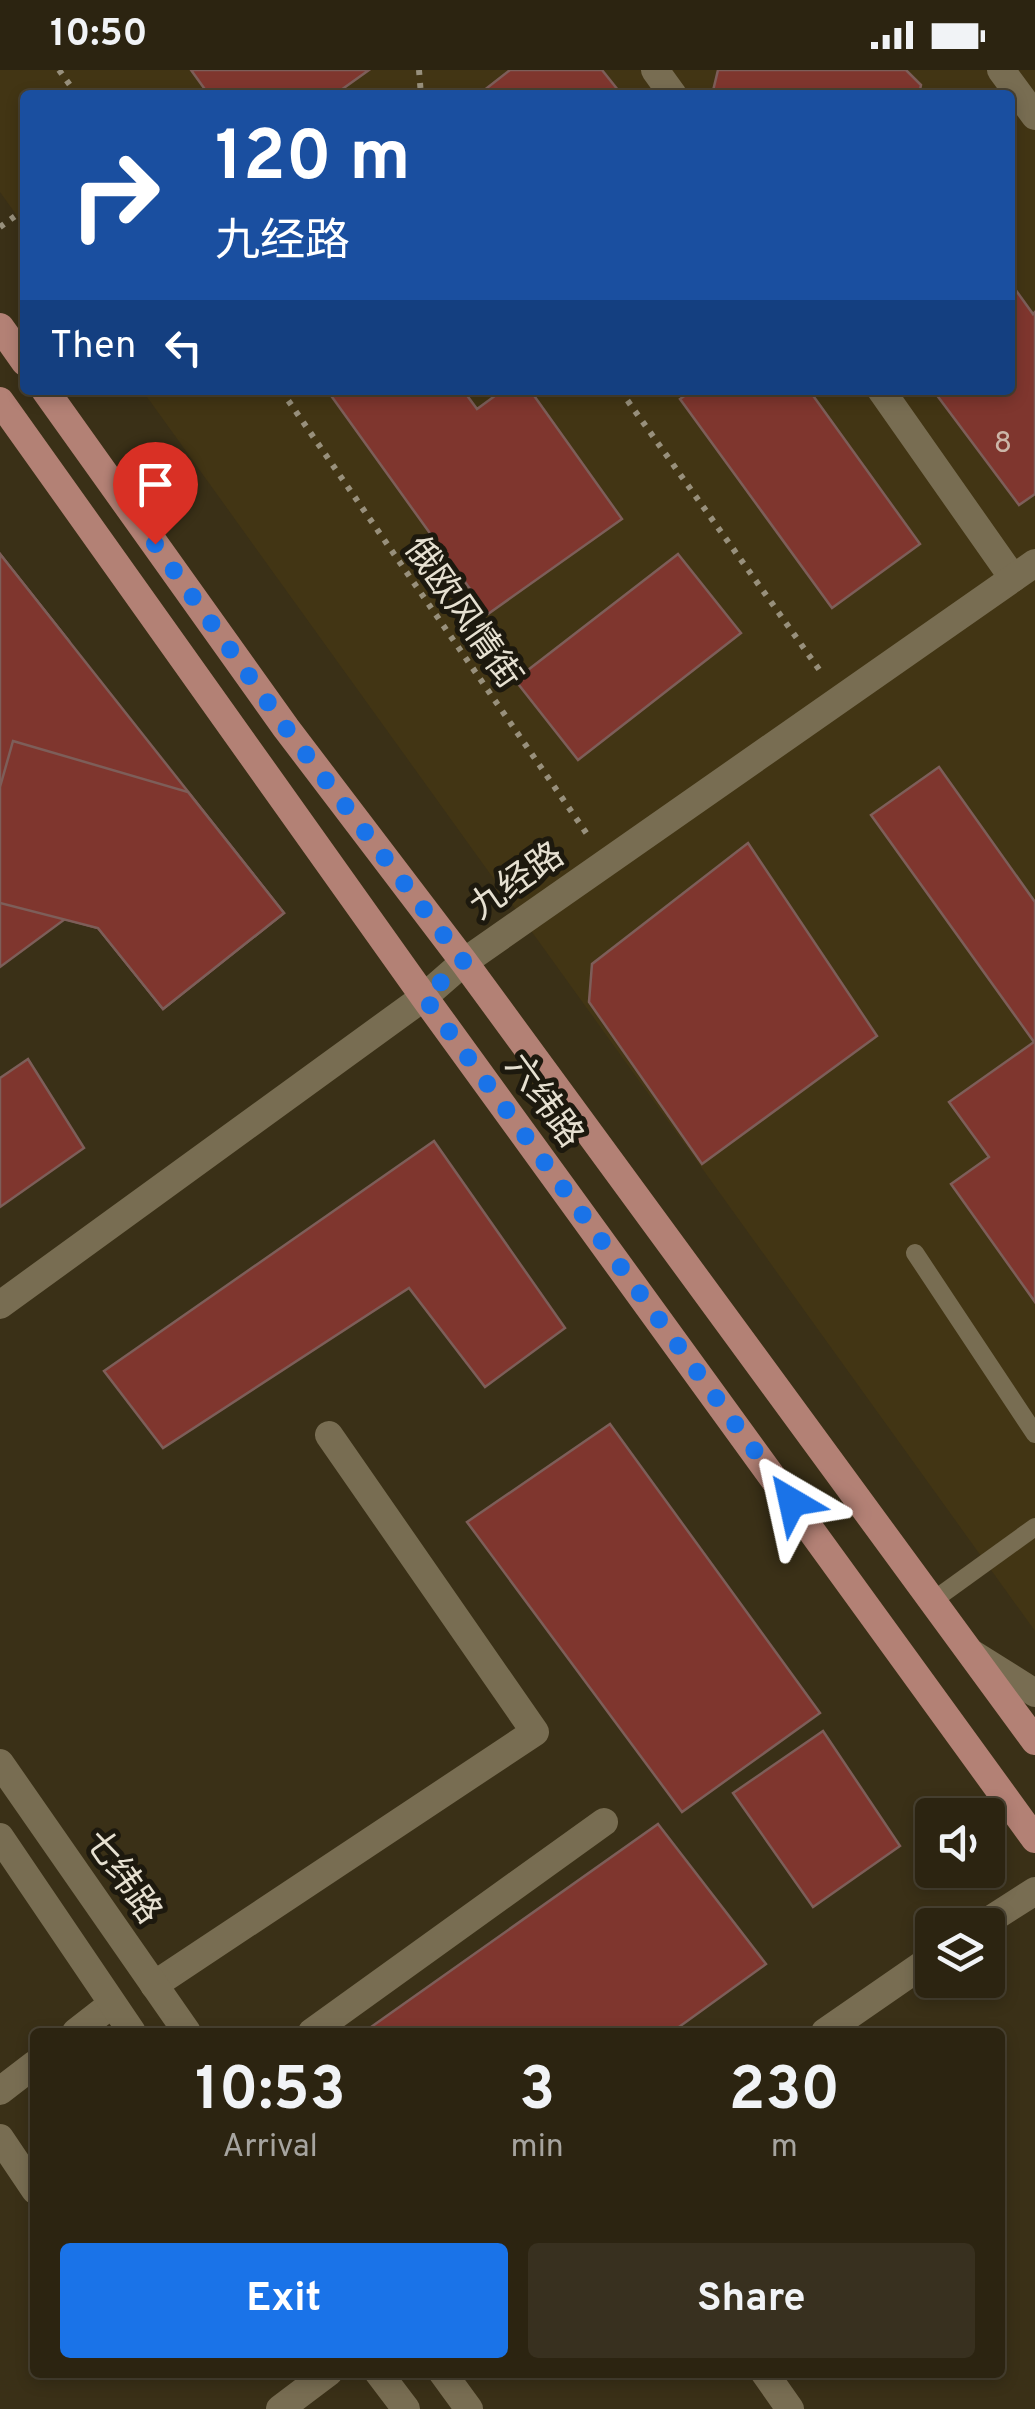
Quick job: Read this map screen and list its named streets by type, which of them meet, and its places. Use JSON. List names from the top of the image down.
{
  "streets": {
    "main road": ["六纬路"],
    "street": ["九经路", "七纬路"],
    "path": ["俄欧风情街"]
  },
  "crossings": [
    ["俄欧风情街", "九经路"],
    ["九经路", "六纬路"]
  ],
  "house_numbers": ["8"],
  "page": {
    "status": "10:50",
    "turn": ["120 m", "九经路"],
    "then": "Then",
    "eta": [
      "10:53",
      "Arrival",
      "3",
      "min",
      "230",
      "m"
    ],
    "buttons": ["Exit", "Share"]
  }
}
